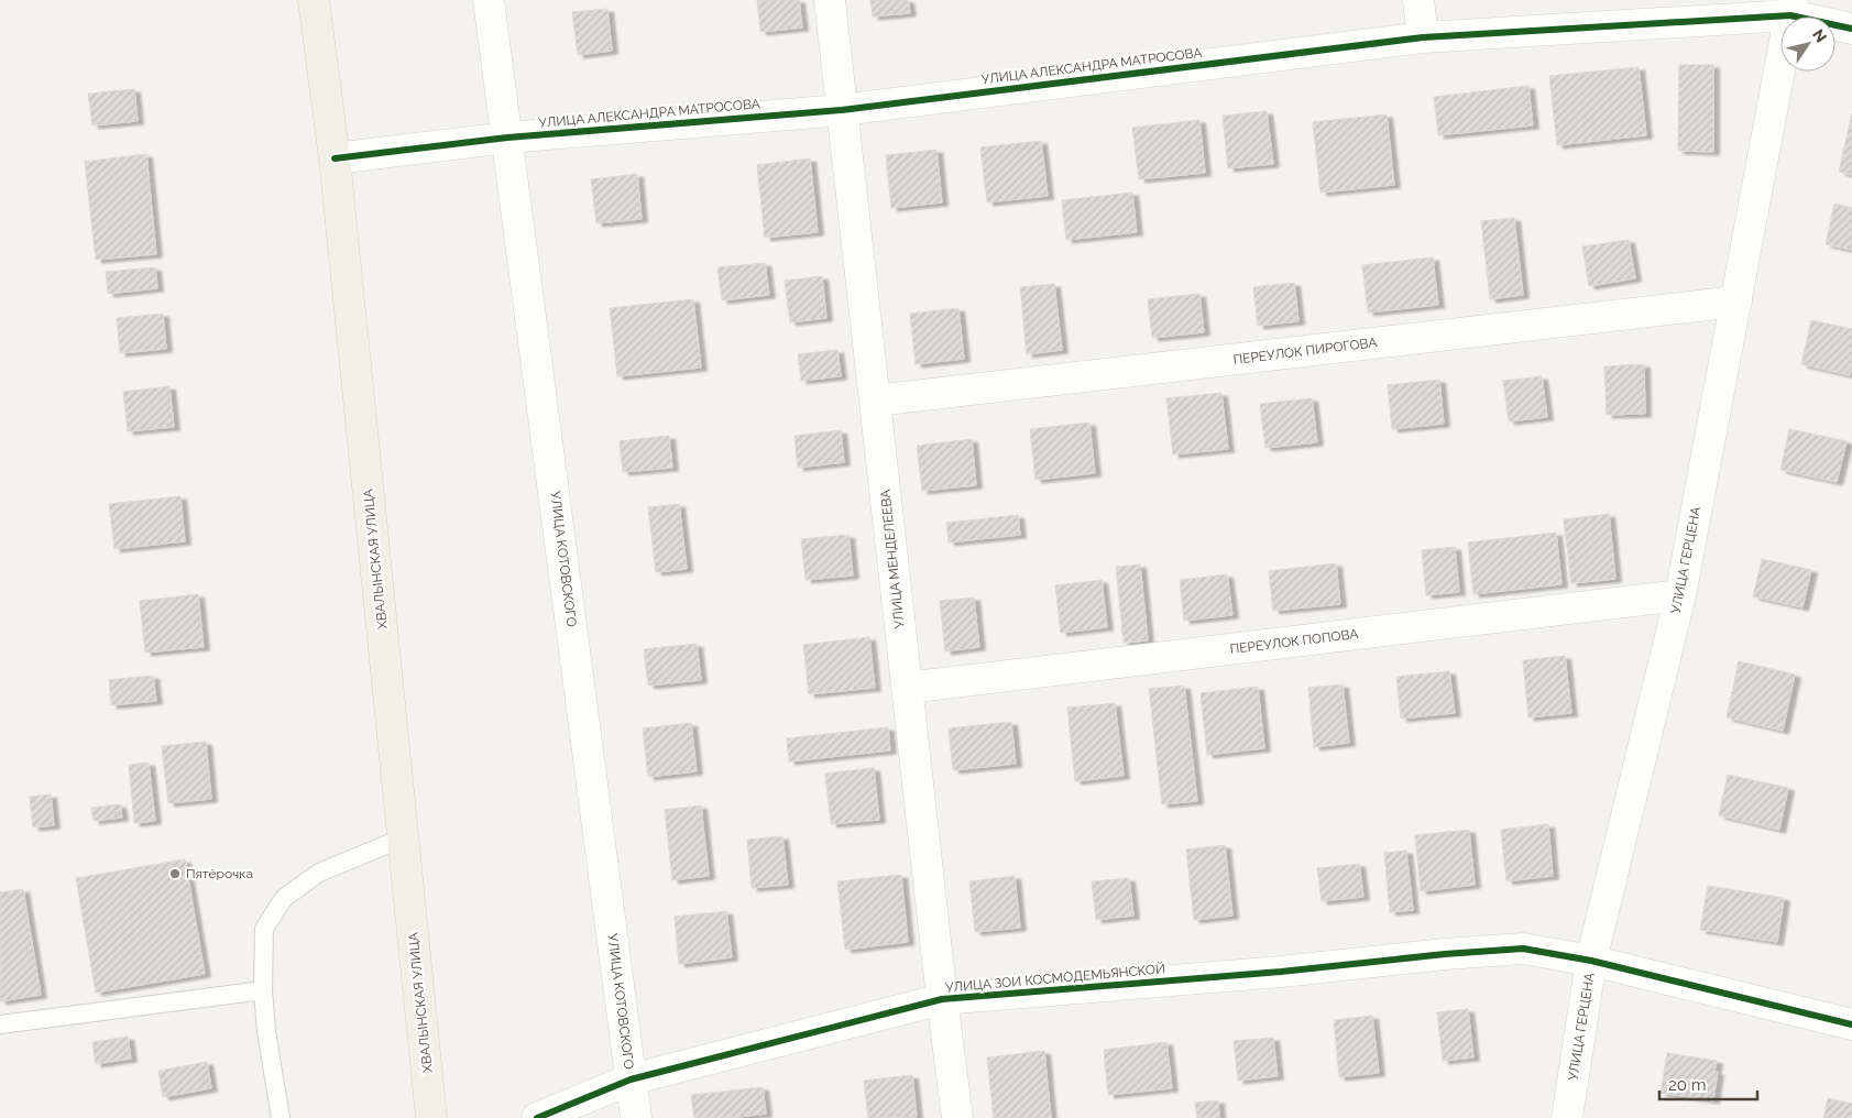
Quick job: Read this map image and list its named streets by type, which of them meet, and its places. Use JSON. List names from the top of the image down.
{
  "streets": {
    "main road": ["ХВАЛЫНСКАЯ УЛИЦА"],
    "street": [
      "УЛИЦА АЛЕКСАНДРА МАТРОСОВА",
      "ПЕРЕУЛОК ПИРОГОВА",
      "УЛИЦА КОТОВСКОГО",
      "УЛИЦА МЕНДЕЛЕЕВА",
      "УЛИЦА ГЕРЦЕНА",
      "ПЕРЕУЛОК ПОПОВА",
      "УЛИЦА ЗОИ КОСМОДЕМЬЯНСКОЙ"
    ]
  },
  "crossings": [
    ["УЛИЦА АЛЕКСАНДРА МАТРОСОВА", "ХВАЛЫНСКАЯ УЛИЦА"],
    ["УЛИЦА АЛЕКСАНДРА МАТРОСОВА", "УЛИЦА КОТОВСКОГО"],
    ["УЛИЦА АЛЕКСАНДРА МАТРОСОВА", "УЛИЦА МЕНДЕЛЕЕВА"],
    ["УЛИЦА АЛЕКСАНДРА МАТРОСОВА", "УЛИЦА ГЕРЦЕНА"],
    ["ПЕРЕУЛОК ПИРОГОВА", "УЛИЦА МЕНДЕЛЕЕВА"],
    ["ПЕРЕУЛОК ПИРОГОВА", "УЛИЦА ГЕРЦЕНА"],
    ["УЛИЦА КОТОВСКОГО", "УЛИЦА ЗОИ КОСМОДЕМЬЯНСКОЙ"],
    ["УЛИЦА МЕНДЕЛЕЕВА", "ПЕРЕУЛОК ПОПОВА"],
    ["УЛИЦА МЕНДЕЛЕЕВА", "УЛИЦА ЗОИ КОСМОДЕМЬЯНСКОЙ"],
    ["УЛИЦА ГЕРЦЕНА", "ПЕРЕУЛОК ПОПОВА"],
    ["УЛИЦА ГЕРЦЕНА", "УЛИЦА ЗОИ КОСМОДЕМЬЯНСКОЙ"]
  ],
  "places": ["Пятёрочка"],
  "scale_bar": "20 m",
  "north": "top right"
}
